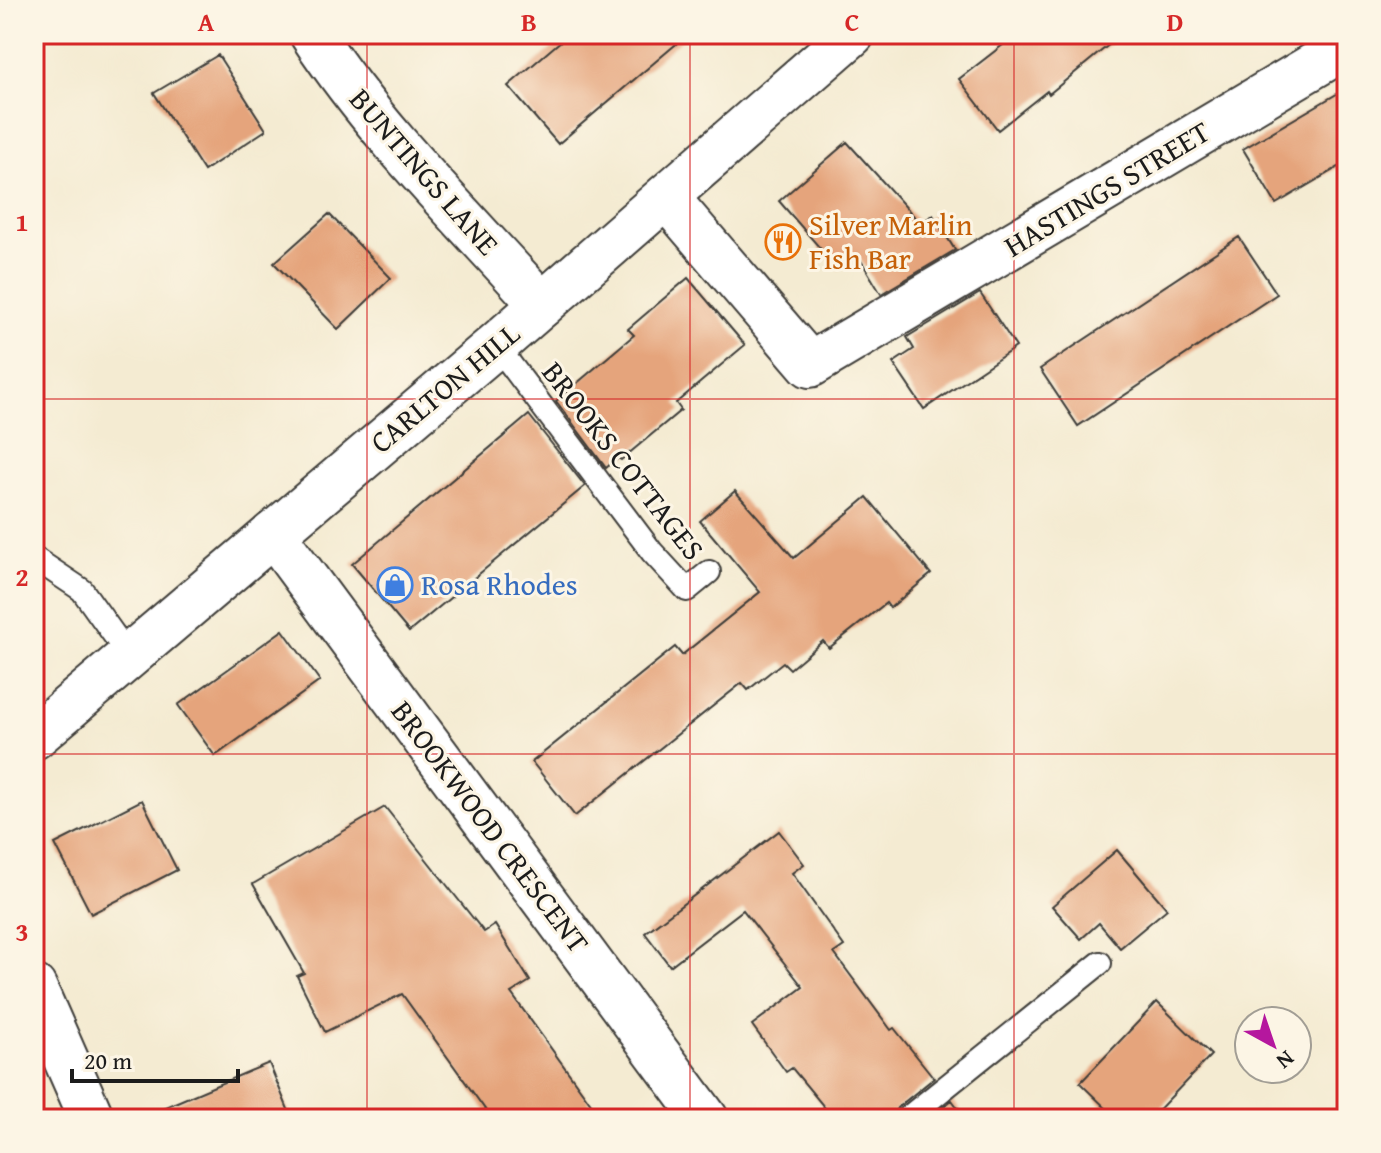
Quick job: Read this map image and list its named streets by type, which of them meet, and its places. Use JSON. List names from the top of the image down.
{
  "streets": {
    "street": [
      "BUNTINGS LANE",
      "HASTINGS STREET",
      "CARLTON HILL",
      "BROOKWOOD CRESCENT"
    ],
    "lane": ["BROOKS COTTAGES"]
  },
  "crossings": [
    ["BUNTINGS LANE", "CARLTON HILL"],
    ["HASTINGS STREET", "CARLTON HILL"],
    ["CARLTON HILL", "BROOKS COTTAGES"],
    ["CARLTON HILL", "BROOKWOOD CRESCENT"]
  ],
  "places": {
    "restaurant": ["Silver Marlin Fish Bar"],
    "shop": ["Rosa Rhodes"]
  },
  "scale_bar": "20 m",
  "north": "bottom right",
  "grid": {
    "columns": [
      "A",
      "B",
      "C",
      "D"
    ],
    "rows": ["1", "2", "3"]
  }
}
